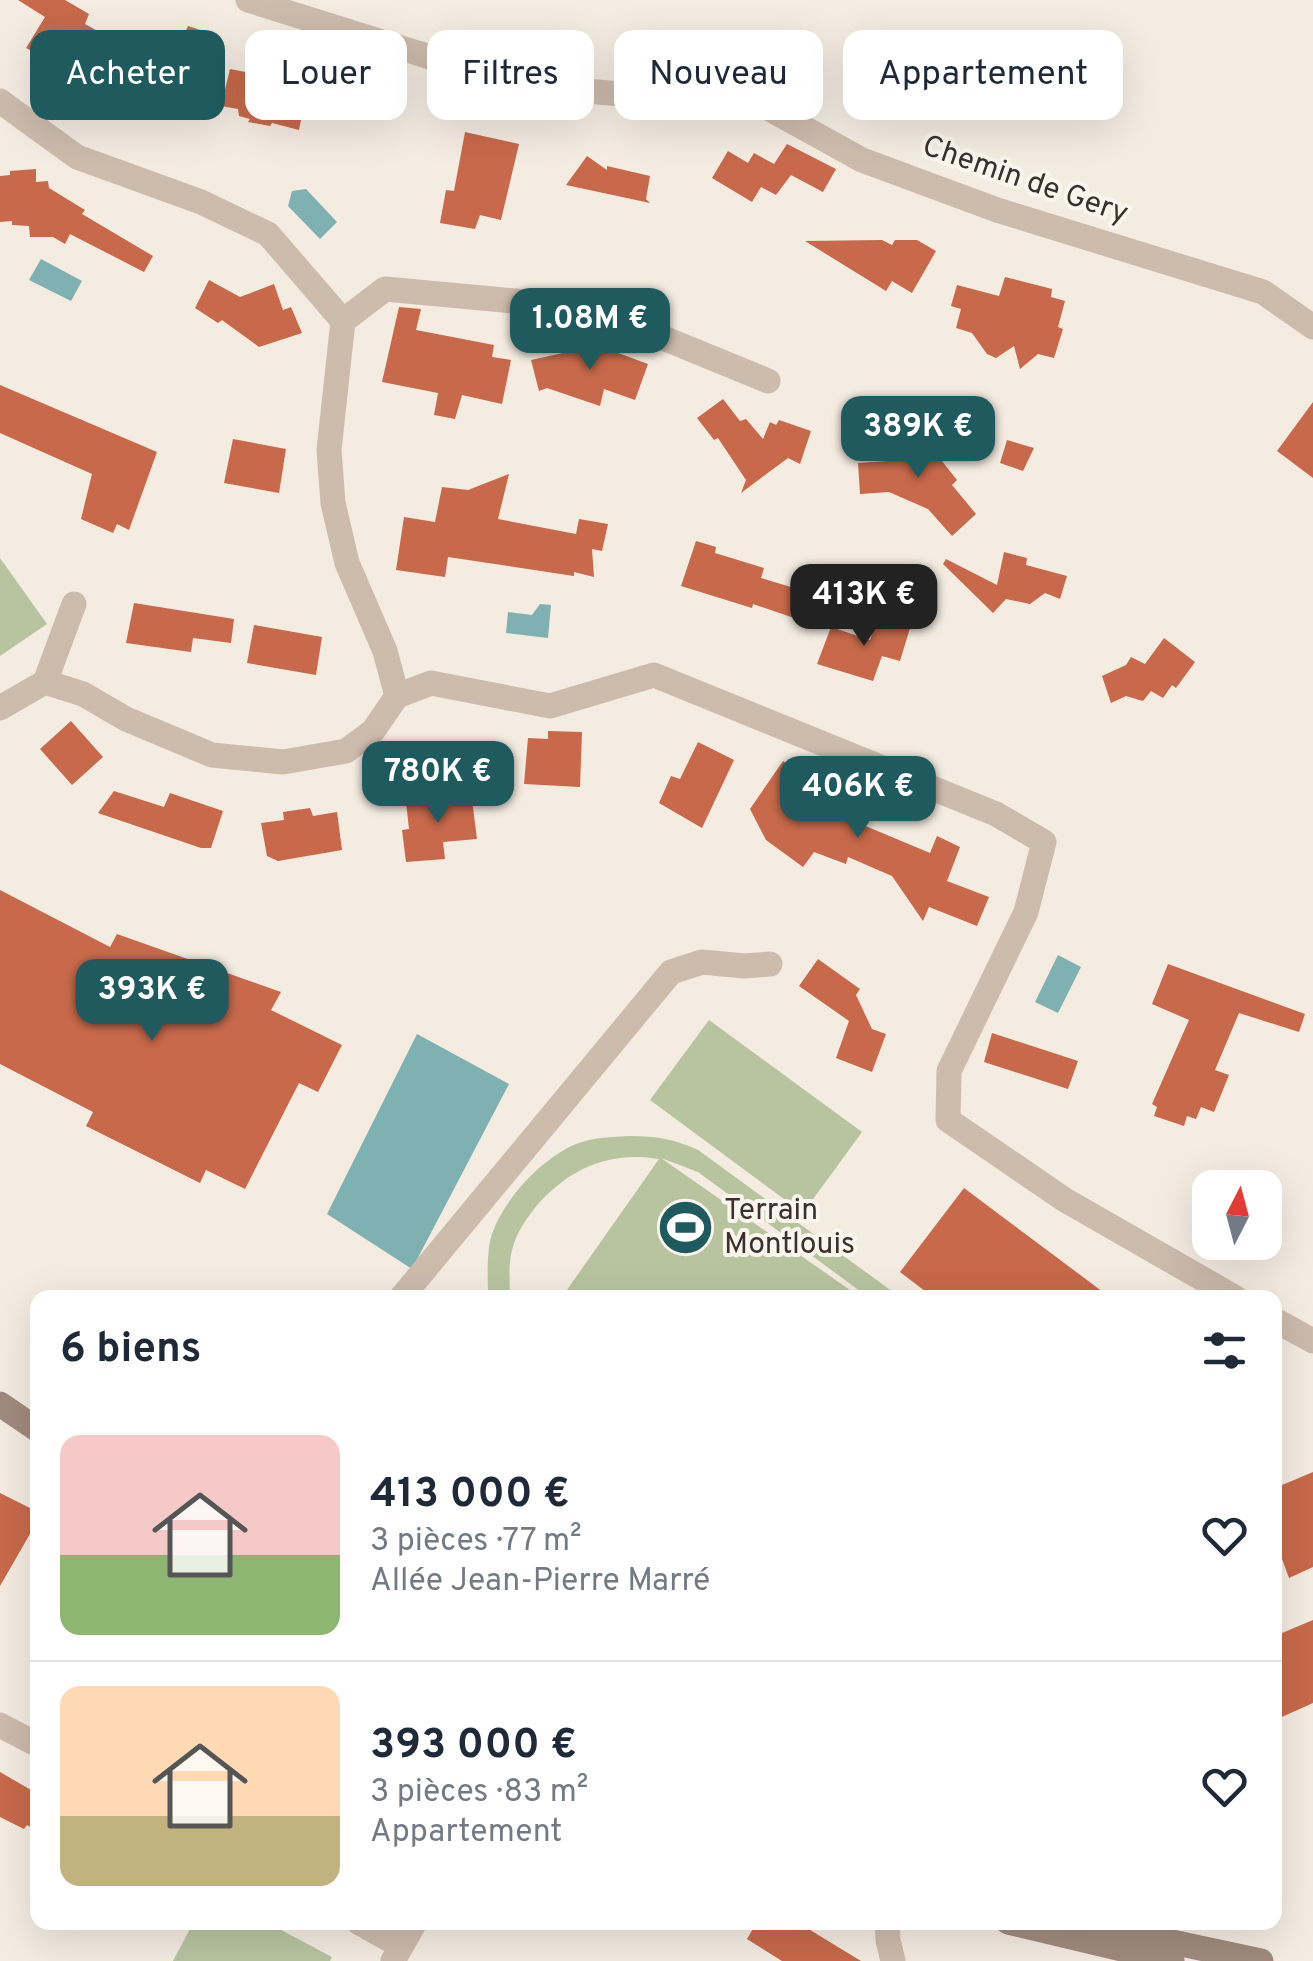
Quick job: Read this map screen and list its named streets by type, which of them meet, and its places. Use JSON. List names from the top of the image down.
{
  "streets": {
    "street": ["Chemin de Gery"]
  },
  "places": {
    "sports": ["Terrain Montlouis"]
  },
  "north": "top",
  "page": {
    "chip": [
      "Acheter",
      "Louer",
      "Filtres",
      "Nouveau",
      "Appartement"
    ],
    "price": [
      "1.08M €",
      "389K €",
      "413K €",
      "780K €",
      "406K €",
      "393K €"
    ],
    "heading": "6 biens",
    "list": [
      {
        "name": "413 000 €",
        "note": "3 pièces · 77 m² · Allée Jean-Pierre Marré"
      },
      {
        "name": "393 000 €",
        "note": "3 pièces · 83 m² · Appartement"
      }
    ]
  }
}
